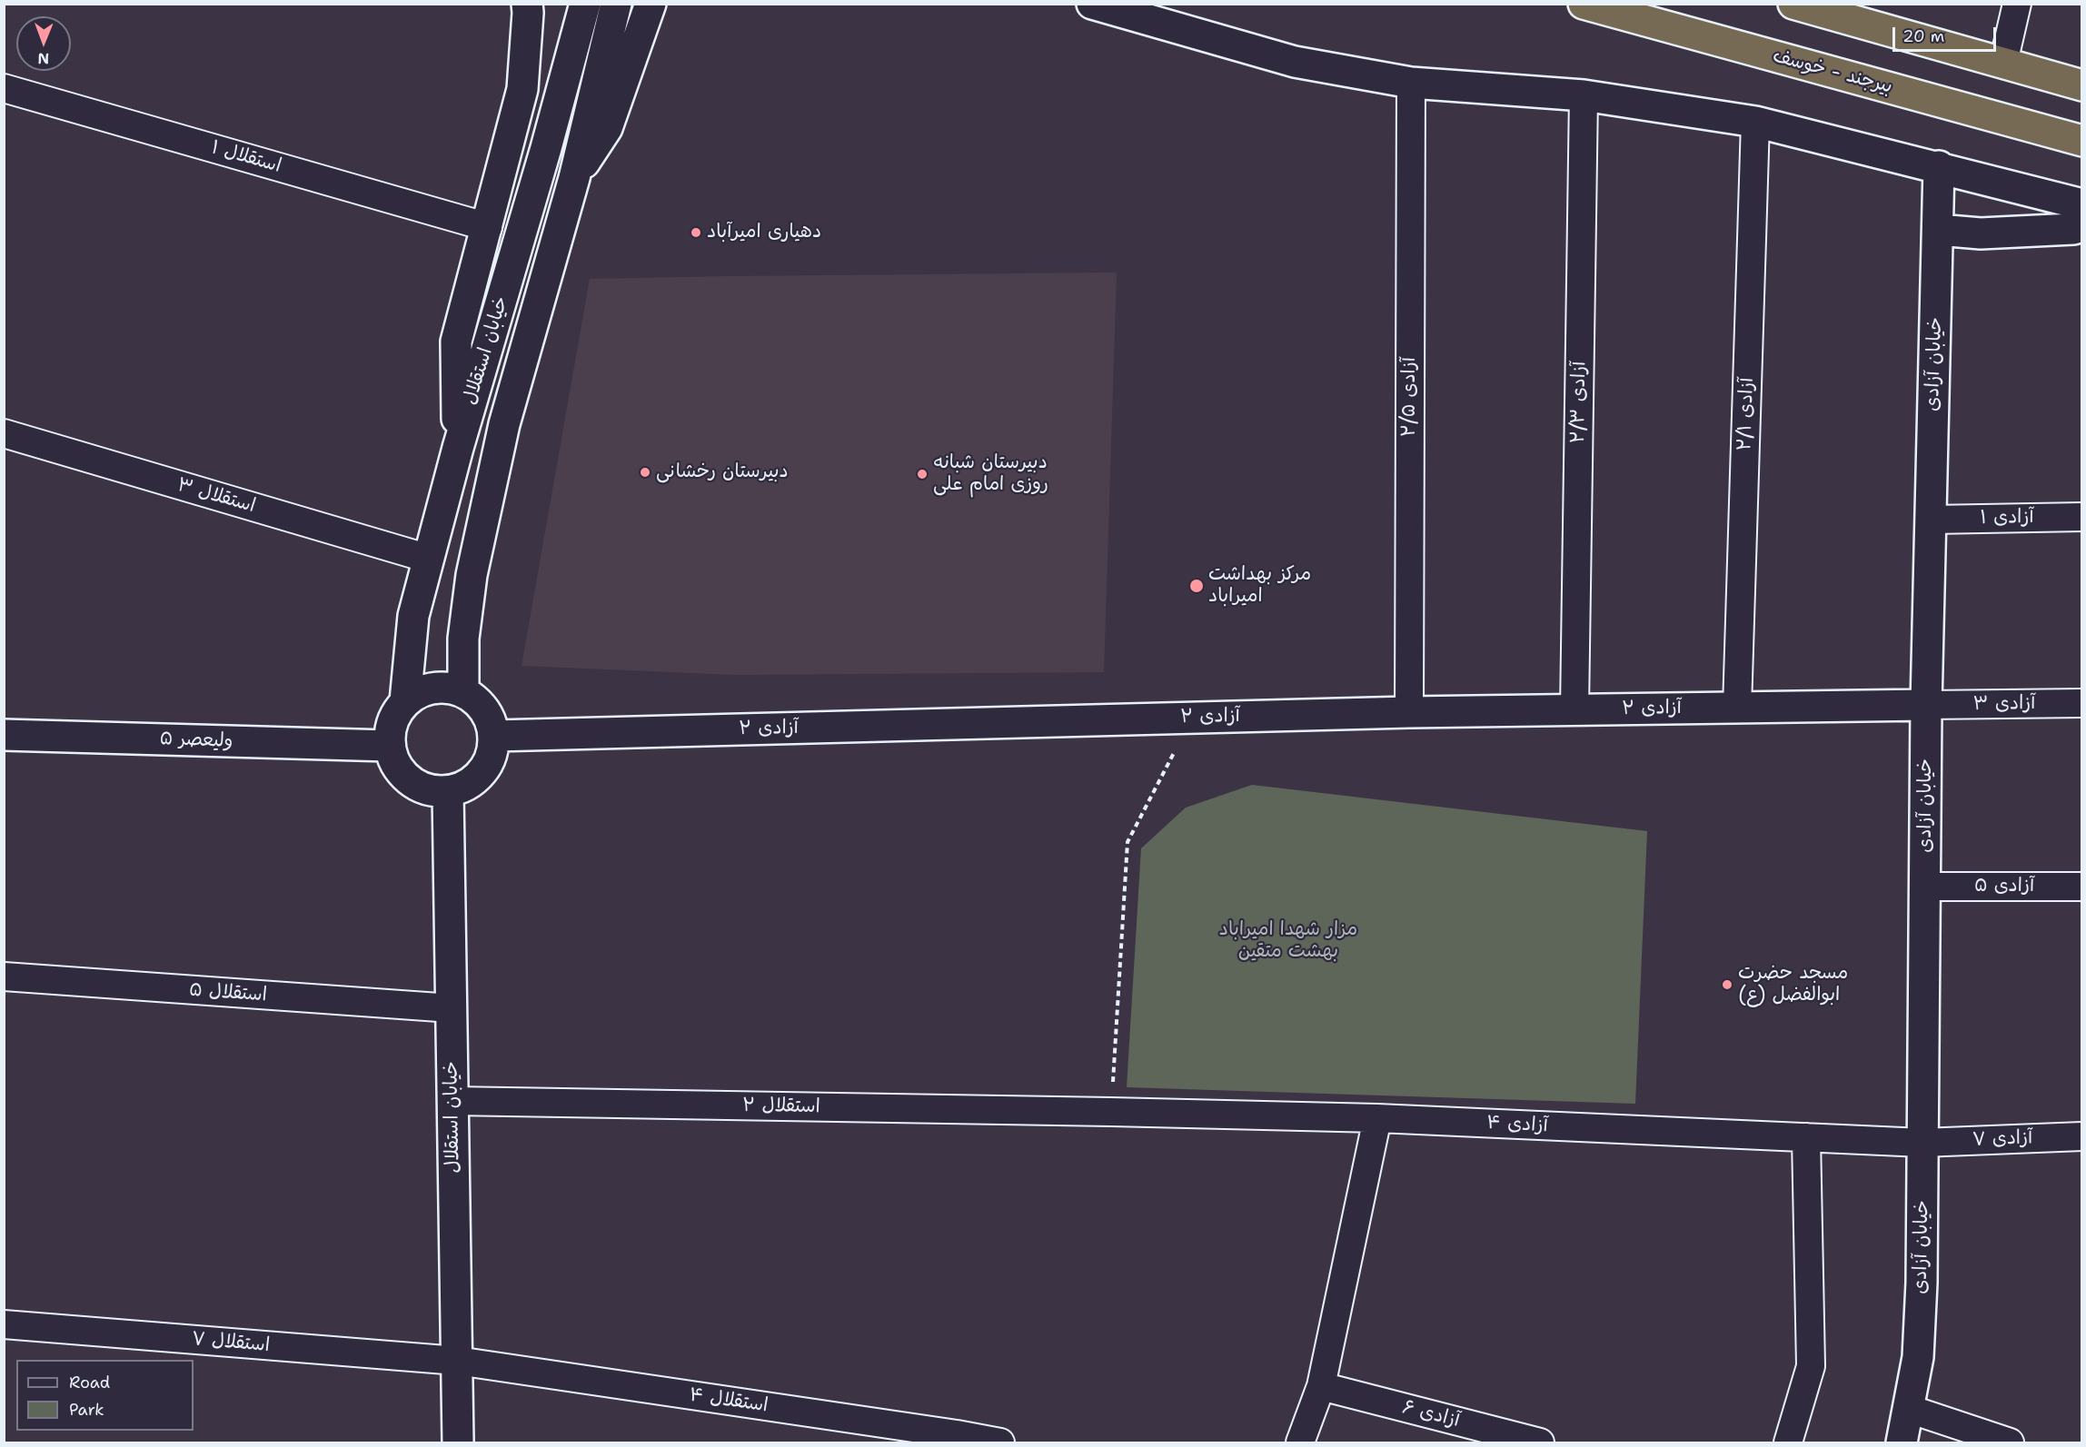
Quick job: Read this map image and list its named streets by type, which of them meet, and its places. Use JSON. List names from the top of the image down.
{
  "streets": {
    "highway": ["بیرجند - خوسف"],
    "street": [
      "استقلال ۱",
      "خیابان استقلال",
      "خیابان آزادی",
      "آزادی ۲/۵",
      "آزادی ۲/۳",
      "آزادی ۲/۱",
      "استقلال ۳",
      "آزادی ۱",
      "آزادی ۳",
      "آزادی ۲",
      "ولیعصر ۵",
      "آزادی ۵",
      "استقلال ۵",
      "استقلال ۲",
      "آزادی ۴",
      "آزادی ۷",
      "استقلال ۷",
      "استقلال ۴",
      "آزادی ۶"
    ]
  },
  "crossings": [
    ["خیابان استقلال", "استقلال ۳"],
    ["خیابان استقلال", "آزادی ۲"],
    ["خیابان استقلال", "ولیعصر ۵"],
    ["خیابان استقلال", "استقلال ۵"],
    ["خیابان استقلال", "استقلال ۲"],
    ["خیابان استقلال", "استقلال ۷"],
    ["خیابان استقلال", "استقلال ۴"],
    ["خیابان آزادی", "آزادی ۱"],
    ["خیابان آزادی", "آزادی ۳"],
    ["خیابان آزادی", "آزادی ۲"],
    ["خیابان آزادی", "آزادی ۵"],
    ["خیابان آزادی", "آزادی ۴"],
    ["خیابان آزادی", "آزادی ۷"],
    ["آزادی ۲/۵", "آزادی ۲"],
    ["آزادی ۲/۳", "آزادی ۲"],
    ["آزادی ۲/۱", "آزادی ۲"],
    ["آزادی ۳", "آزادی ۲"],
    ["آزادی ۲", "ولیعصر ۵"],
    ["استقلال ۲", "آزادی ۴"],
    ["آزادی ۴", "آزادی ۷"],
    ["استقلال ۷", "استقلال ۴"]
  ],
  "parks": ["مزار شهدا امیراباد بهشت متقین"],
  "places": [
    "دهیاری امیرآباد",
    "دبیرستان رخشانی",
    "دبیرستان شبانه روزی امام علی",
    "مرکز بهداشت امیراباد",
    "مسجد حضرت ابوالفضل (ع)"
  ],
  "legend": ["Road", "Park"],
  "scale_bar": "20 m",
  "north": "bottom"
}
